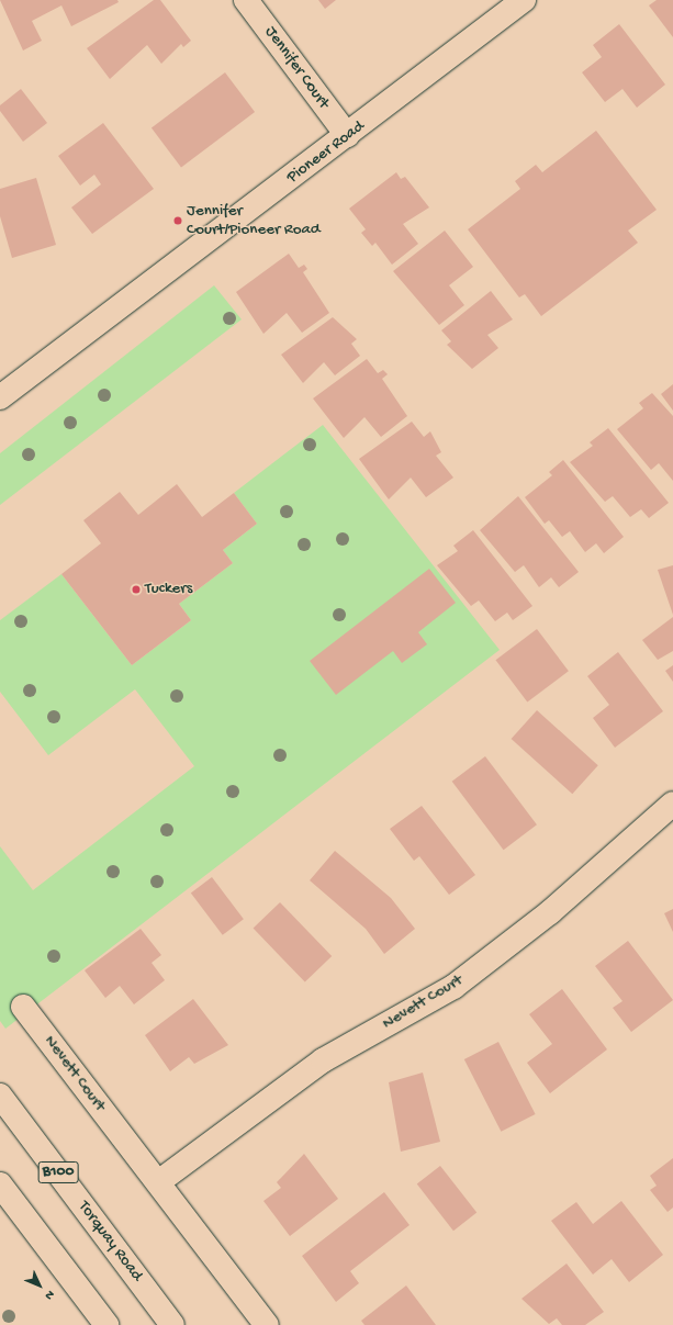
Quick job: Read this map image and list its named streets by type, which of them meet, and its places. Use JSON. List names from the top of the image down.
{
  "streets": {
    "street": [
      "Jennifer Court",
      "Pioneer Road",
      "Nevett Court",
      "B100",
      "Torquay Road"
    ]
  },
  "crossings": [
    ["Jennifer Court", "Pioneer Road"]
  ],
  "places": ["Jennifer Court/Pioneer Road", "Tuckers"],
  "north": "bottom right"
}
